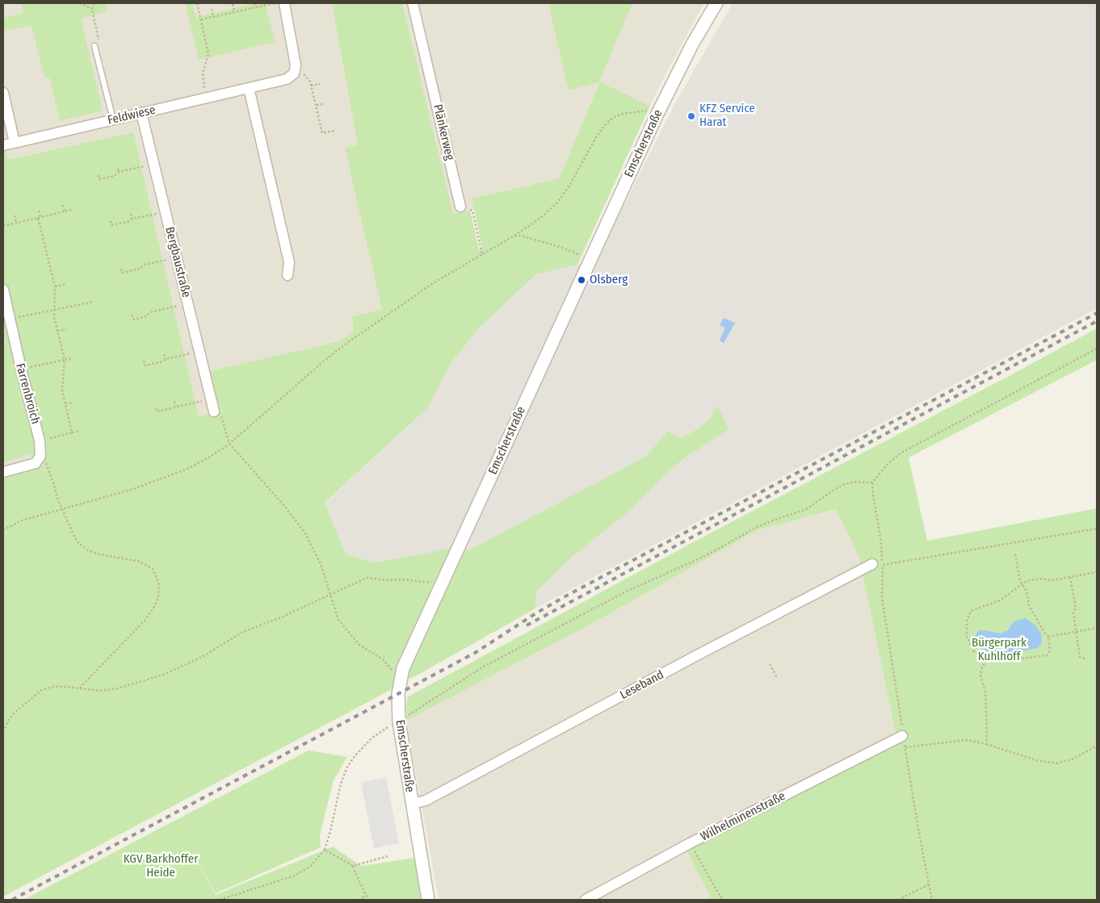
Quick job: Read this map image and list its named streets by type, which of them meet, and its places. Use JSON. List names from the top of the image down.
{
  "streets": {
    "street": [
      "Feldwiese",
      "Plänkerweg",
      "Emscherstraße",
      "Bergbaustraße",
      "Farrenbroich",
      "Leseband",
      "Wilhelminenstraße"
    ]
  },
  "crossings": [
    ["Feldwiese", "Bergbaustraße"],
    ["Emscherstraße", "Leseband"]
  ],
  "parks": ["Bürgerpark Kuhlhoff", "KGV Barkhoffer Heide"],
  "places": ["KFZ Service Harat", "Olsberg"]
}
